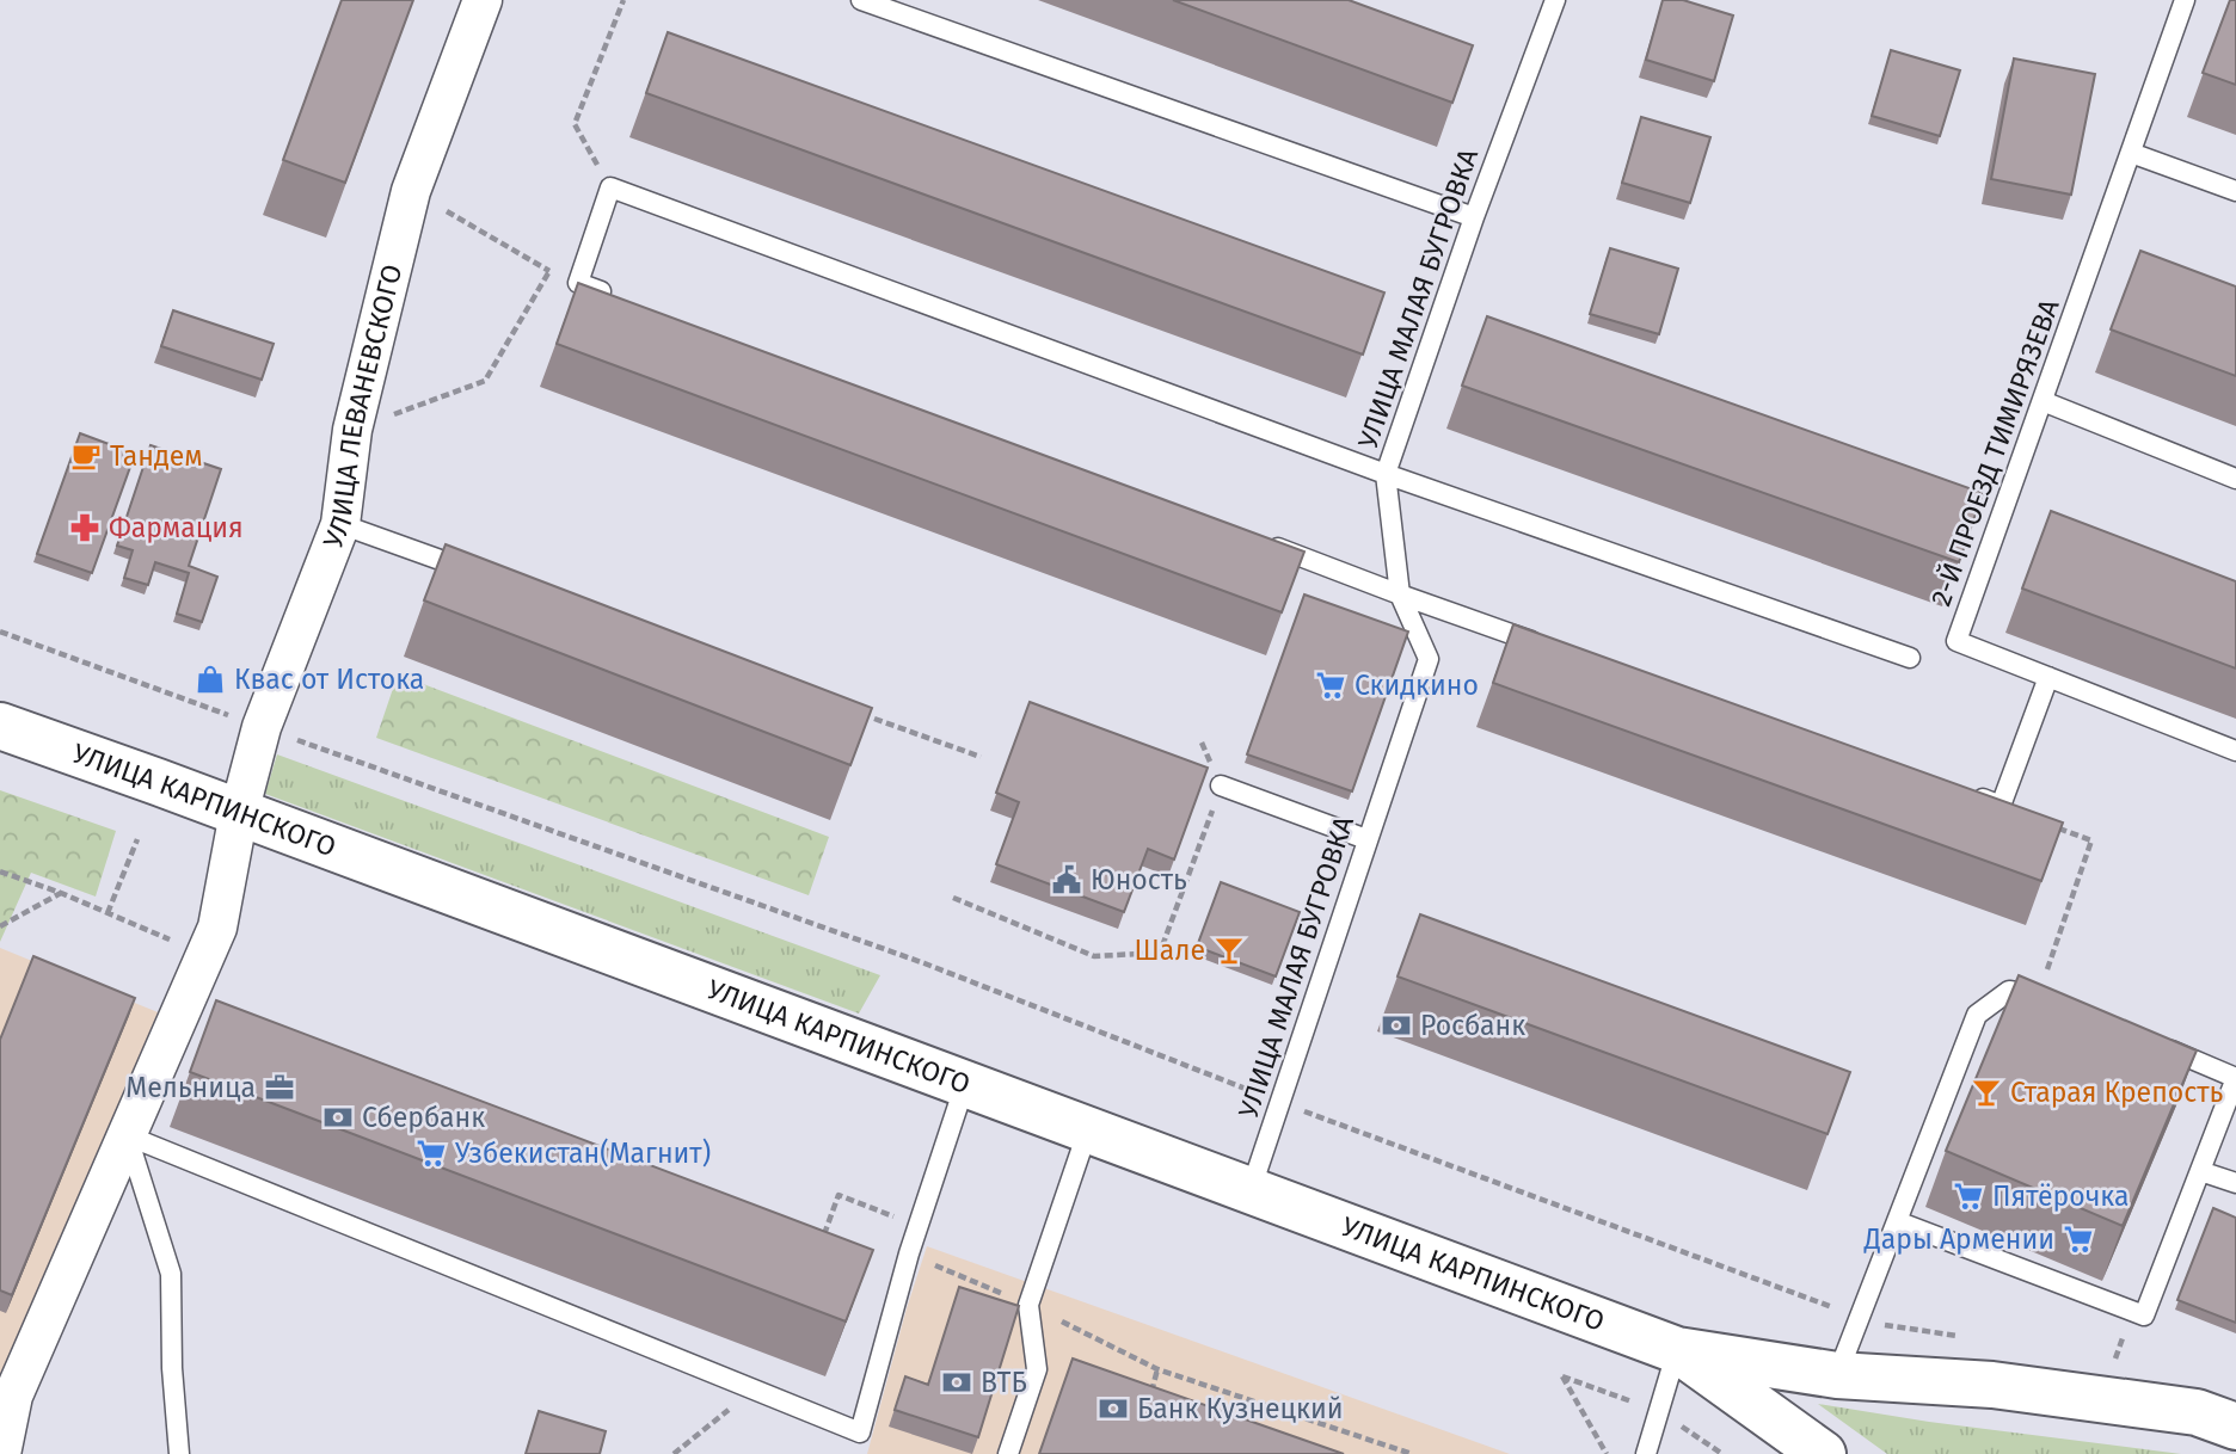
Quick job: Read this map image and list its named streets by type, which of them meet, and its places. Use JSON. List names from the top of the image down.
{
  "streets": {
    "main road": ["УЛИЦА КАРПИНСКОГО"],
    "street": ["УЛИЦА ЛЕВАНЕВСКОГО"],
    "lane": ["УЛИЦА МАЛАЯ БУГРОВКА", "2-Й ПРОЕЗД ТИМИРЯЗЕВА"]
  },
  "crossings": [
    ["УЛИЦА МАЛАЯ БУГРОВКА", "УЛИЦА КАРПИНСКОГО"],
    ["УЛИЦА ЛЕВАНЕВСКОГО", "УЛИЦА КАРПИНСКОГО"]
  ],
  "places": {
    "cafe": ["Тандем"],
    "pharmacy": ["Фармация"],
    "shop": ["Квас от Истока"],
    "supermarket": [
      "Скидкино",
      "Узбекистан(Магнит)",
      "Пятёрочка",
      "Дары Армении"
    ],
    "public building": ["Юность"],
    "bar": ["Шале", "Старая Крепость"],
    "bank": [
      "Росбанк",
      "Сбербанк",
      "ВТБ",
      "Банк Кузнецкий"
    ],
    "office": ["Мельница"]
  }
}
